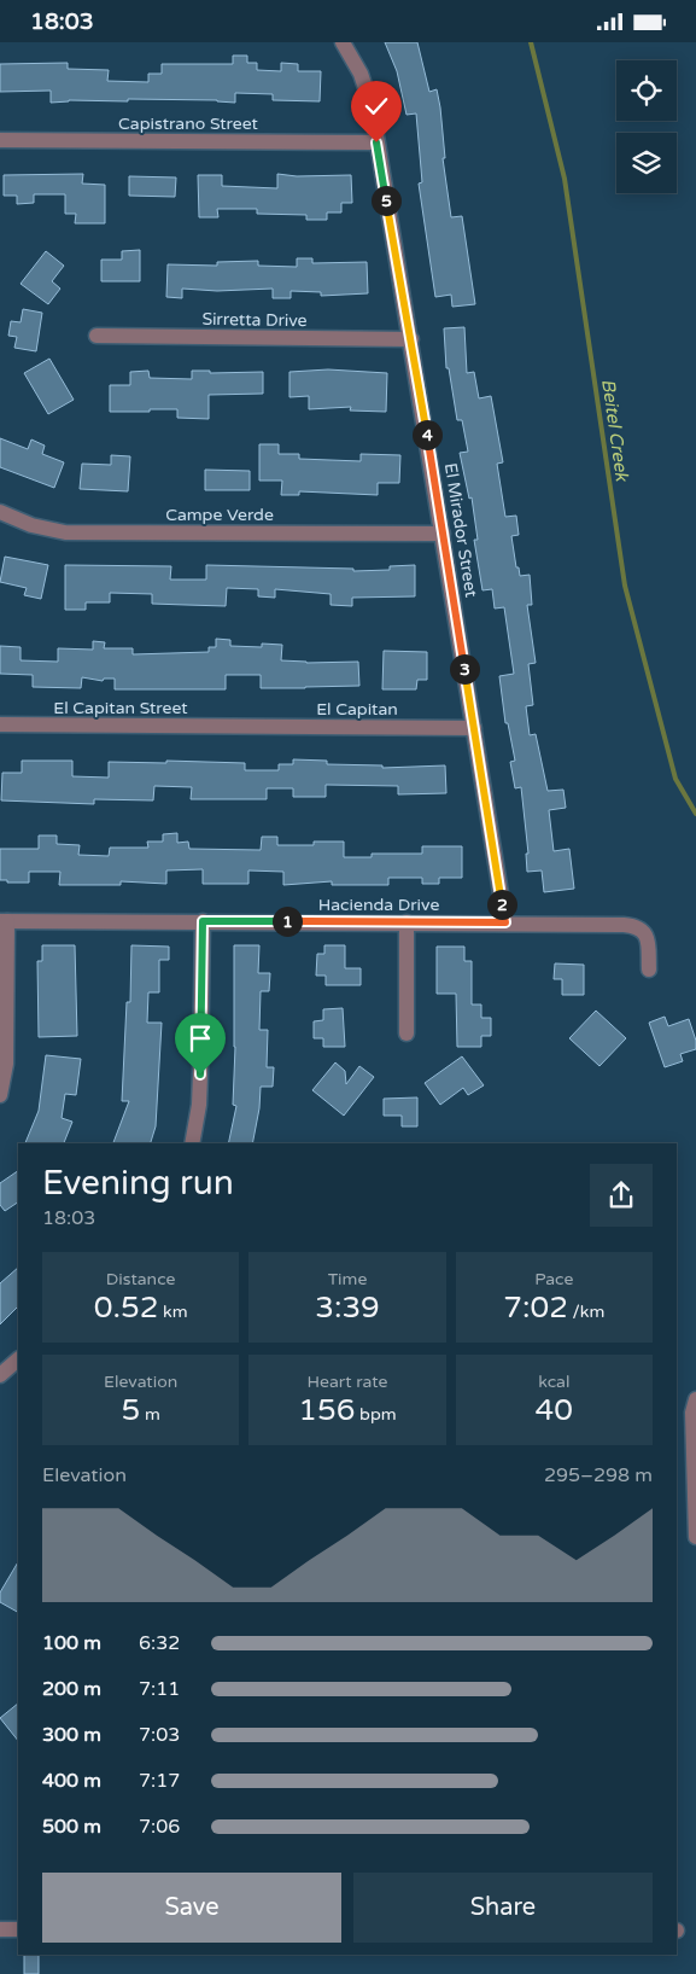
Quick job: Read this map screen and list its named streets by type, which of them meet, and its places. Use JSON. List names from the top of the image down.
{
  "streets": {
    "street": [
      "Capistrano Street",
      "Sirretta Drive",
      "Campe Verde",
      "El Mirador Street",
      "El Capitan Street",
      "El Capitan",
      "Hacienda Drive"
    ]
  },
  "crossings": [
    ["Capistrano Street", "El Mirador Street"],
    ["Sirretta Drive", "El Mirador Street"],
    ["Campe Verde", "El Mirador Street"],
    ["El Mirador Street", "El Capitan"],
    ["El Mirador Street", "Hacienda Drive"],
    ["El Capitan Street", "El Capitan"]
  ],
  "water": ["Beitel Creek"],
  "page": {
    "status": "18:03",
    "pins": [
      "5",
      "4",
      "3",
      "2",
      "1"
    ],
    "heading": ["Evening run", "18:03"],
    "stats": [
      ["Distance", "0.52 km"],
      ["Time", "3:39"],
      ["Pace", "7:02 /km"],
      ["Elevation", "5 m"],
      ["Heart rate", "156 bpm"],
      ["kcal", "40"]
    ],
    "chart": ["Elevation", "295–298 m"],
    "list": [
      {
        "name": "100 m",
        "note": "6:32"
      },
      {
        "name": "200 m",
        "note": "7:11"
      },
      {
        "name": "300 m",
        "note": "7:03"
      },
      {
        "name": "400 m",
        "note": "7:17"
      },
      {
        "name": "500 m",
        "note": "7:06"
      }
    ],
    "buttons": ["Save", "Share"]
  }
}
